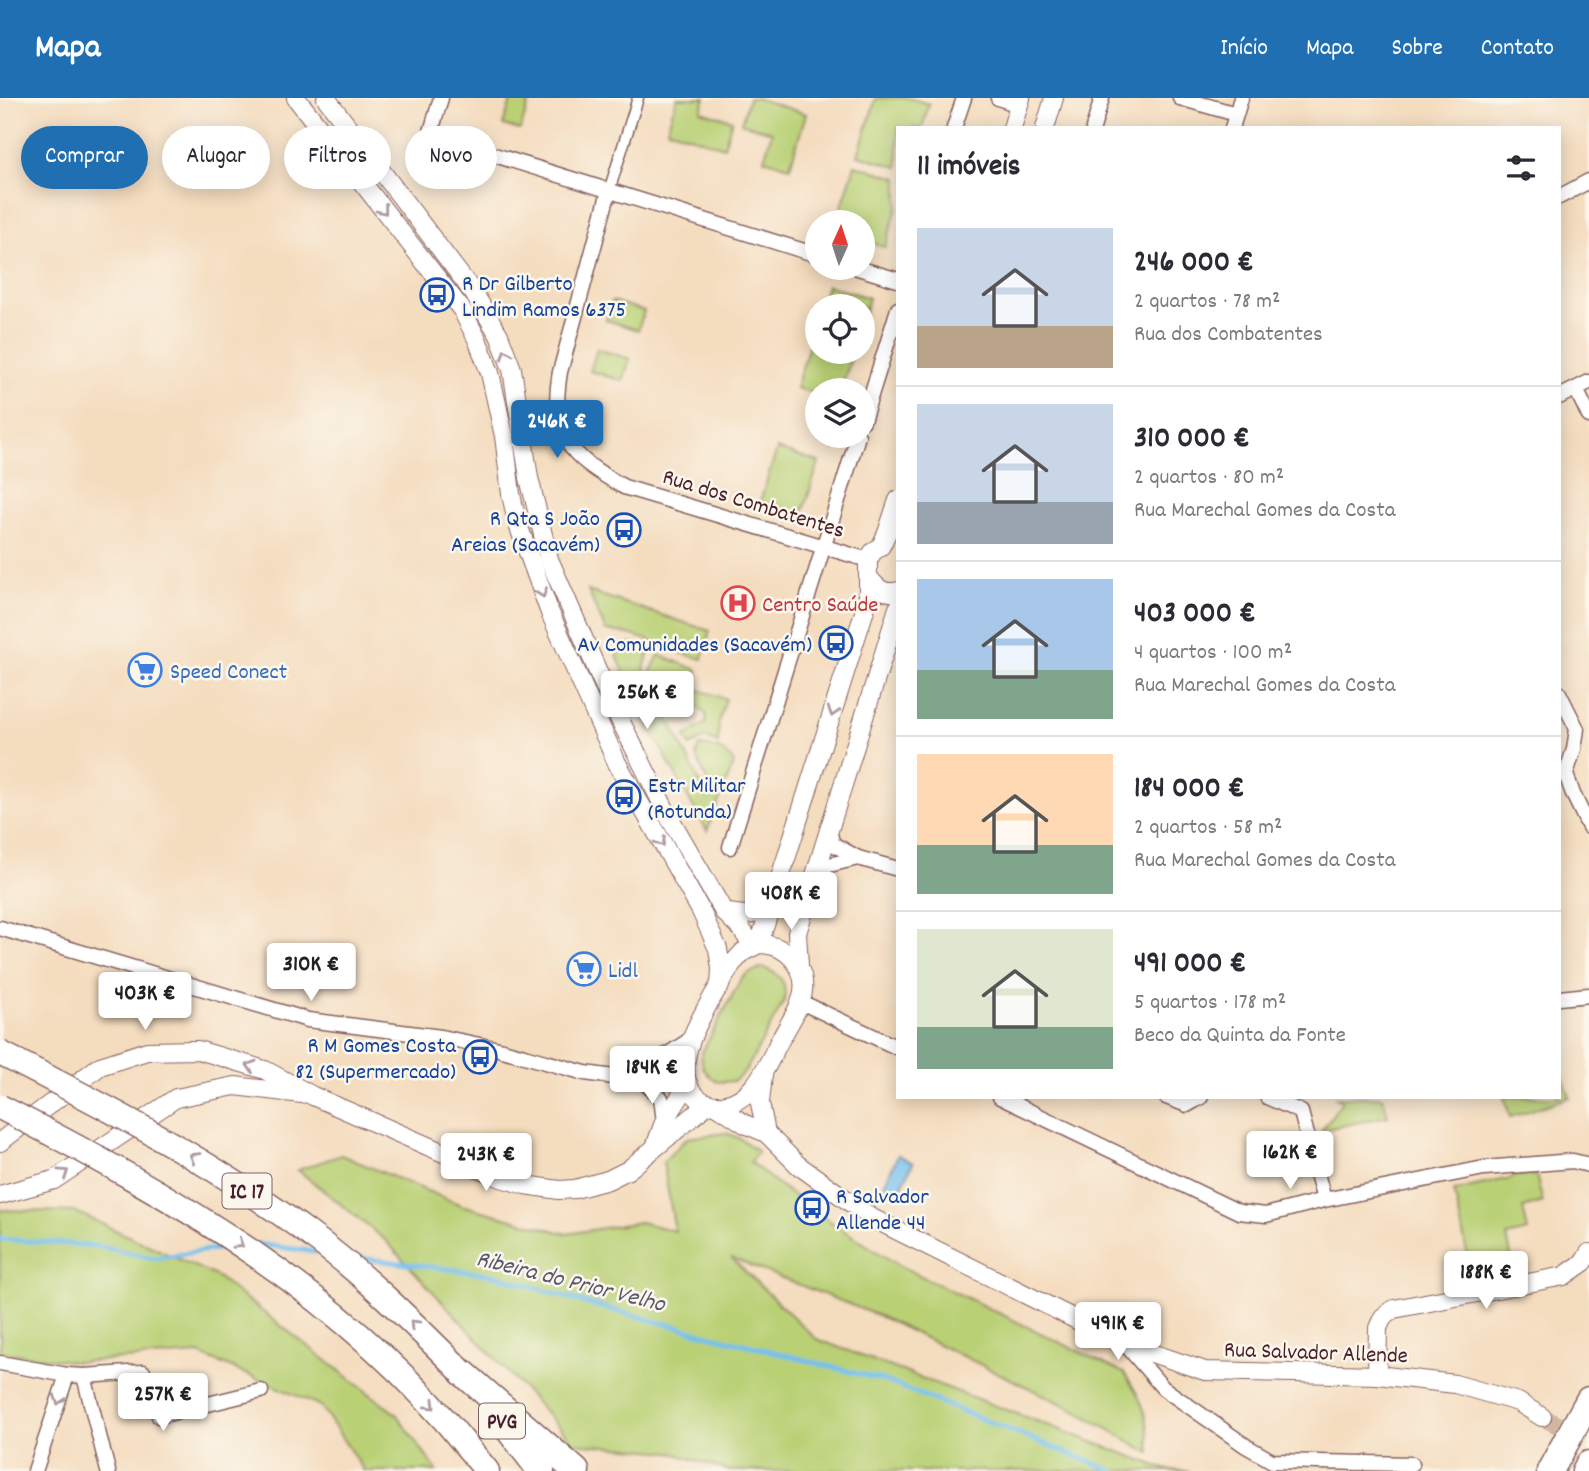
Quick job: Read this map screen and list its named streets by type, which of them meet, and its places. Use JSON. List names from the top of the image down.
{
  "streets": {
    "highway": ["IC 17", "PVG"],
    "street": ["Rua dos Combatentes", "Rua Salvador Allende"]
  },
  "crossings": [
    ["IC 17", "PVG"]
  ],
  "water": ["Ribeira do Prior Velho"],
  "places": {
    "bus stop": [
      "R Dr Gilberto Lindim Ramos 6375",
      "R Qta S João Areias (Sacavém)",
      "Av Comunidades (Sacavém)",
      "Estr Militar (Rotunda)",
      "R M Gomes Costa 82 (Supermercado)",
      "R Salvador Allende 44"
    ],
    "hospital": ["Centro Saúde"],
    "supermarket": ["Speed Conect", "Lidl"]
  },
  "north": "top",
  "page": {
    "header": "Mapa",
    "nav": [
      "Início",
      "Mapa",
      "Sobre",
      "Contato"
    ],
    "chip": [
      "Comprar",
      "Alugar",
      "Filtros",
      "Novo"
    ],
    "heading": "11 imóveis",
    "list": [
      {
        "name": "246 000 €",
        "note": "2 quartos · 78 m² · Rua dos Combatentes"
      },
      {
        "name": "310 000 €",
        "note": "2 quartos · 80 m² · Rua Marechal Gomes da Costa"
      },
      {
        "name": "403 000 €",
        "note": "4 quartos · 100 m² · Rua Marechal Gomes da Costa"
      },
      {
        "name": "184 000 €",
        "note": "2 quartos · 58 m² · Rua Marechal Gomes da Costa"
      },
      {
        "name": "491 000 €",
        "note": "5 quartos · 178 m² · Beco da Quinta da Fonte"
      }
    ],
    "price": [
      "246K €",
      "256K €",
      "408K €",
      "310K €",
      "403K €",
      "184K €",
      "162K €",
      "243K €",
      "188K €",
      "491K €",
      "257K €"
    ]
  }
}
